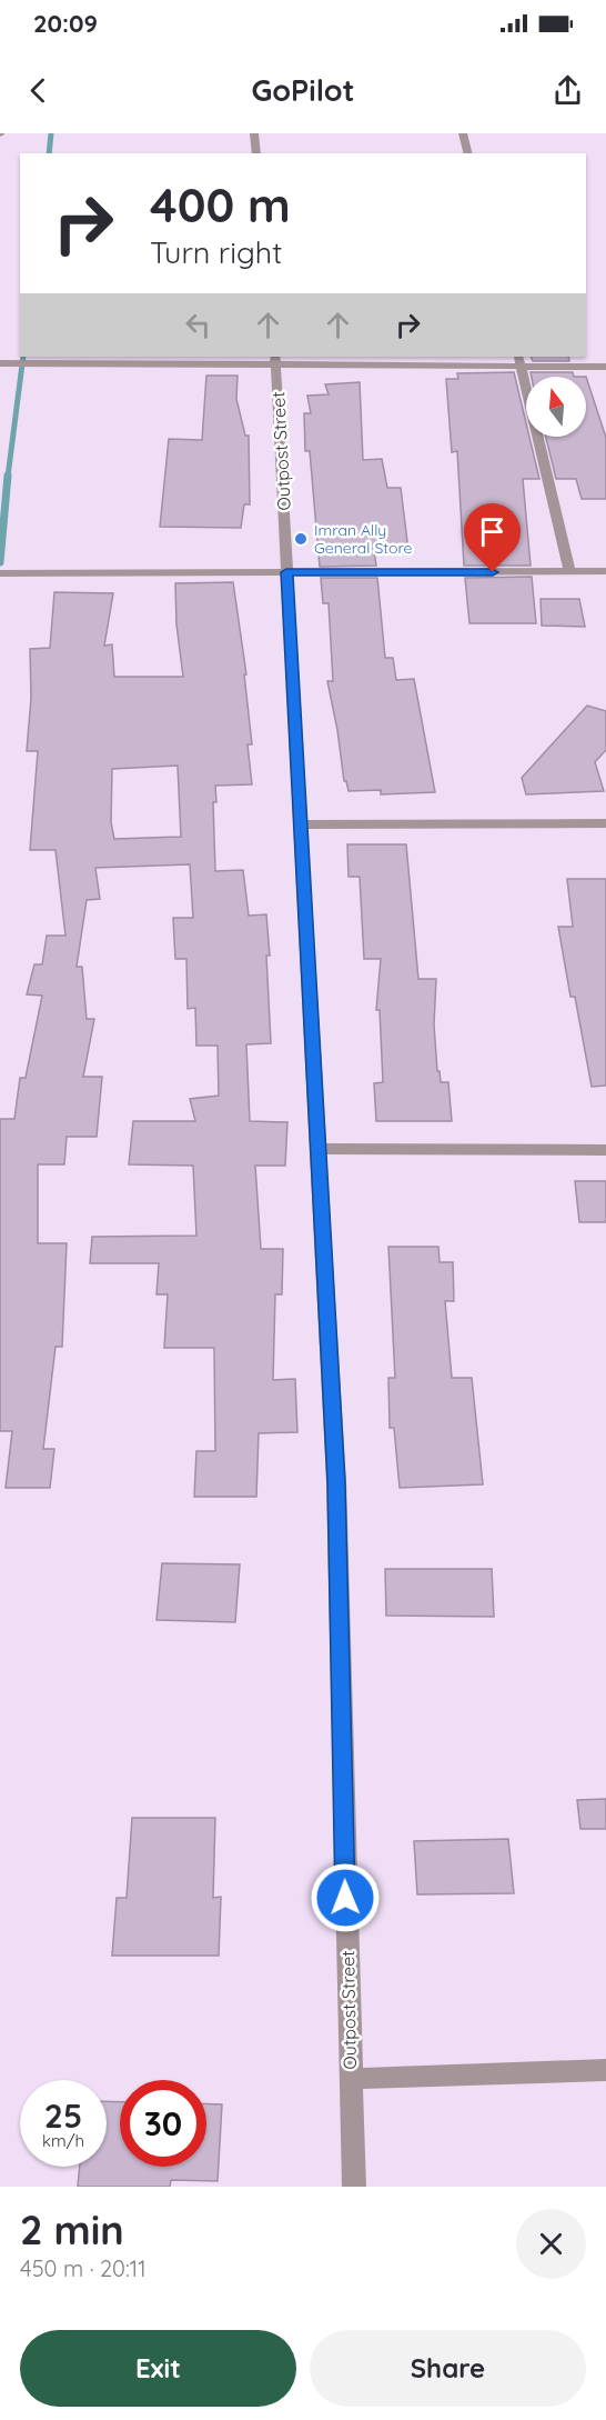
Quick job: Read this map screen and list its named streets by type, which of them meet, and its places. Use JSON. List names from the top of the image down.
{
  "streets": {
    "street": ["Outpost Street"]
  },
  "places": ["Imran Ally General Store"],
  "north": "top",
  "page": {
    "status": "20:09",
    "header": "GoPilot",
    "turn": ["400 m", "Turn right"],
    "speed": "25 km/h",
    "limit": "30",
    "heading": ["2 min", "450 m · 20:11"],
    "buttons": ["Exit", "Share"]
  }
}
